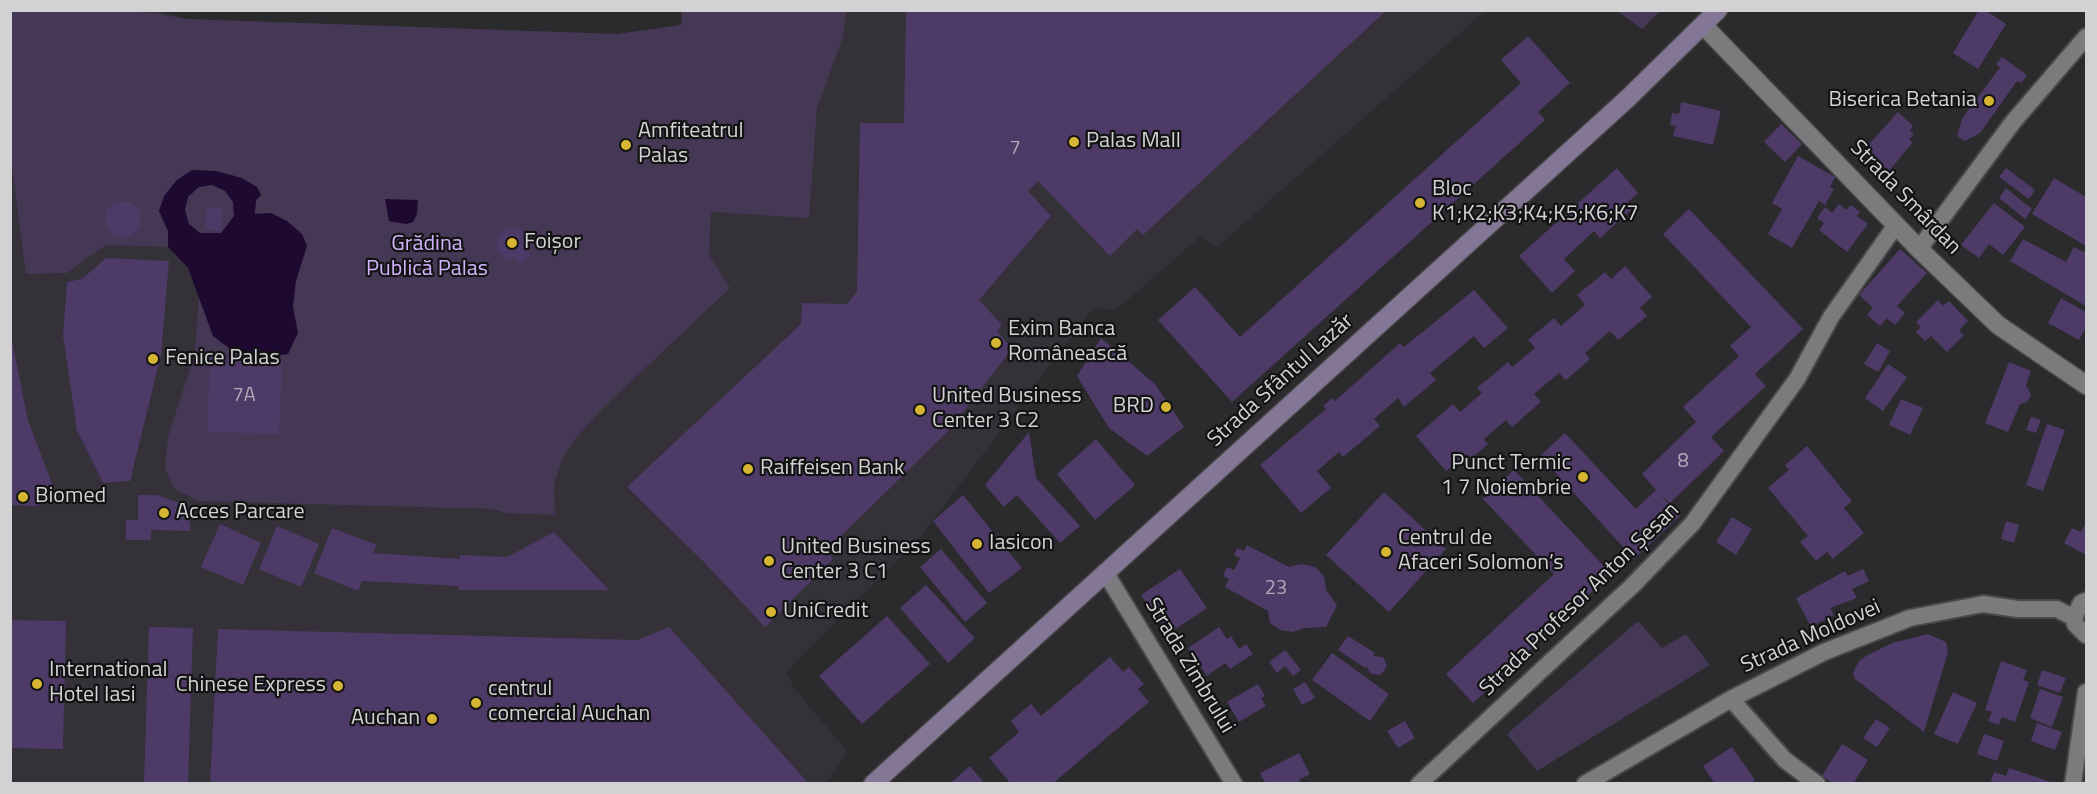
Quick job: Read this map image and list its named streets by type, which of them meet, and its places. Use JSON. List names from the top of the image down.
{
  "streets": {
    "main road": ["Strada Sfântul Lazăr"],
    "street": [
      "Strada Smârdan",
      "Strada Profesor Anton Șesan",
      "Strada Moldovei",
      "Strada Zimbrului"
    ]
  },
  "crossings": [
    ["Strada Smârdan", "Strada Sfântul Lazăr"],
    ["Strada Smârdan", "Strada Profesor Anton Șesan"],
    ["Strada Sfântul Lazăr", "Strada Zimbrului"]
  ],
  "parks": ["Grădina Publică Palas"],
  "places": [
    "Biserica Betania",
    "Palas Mall",
    "Amfiteatrul Palas",
    "Bloc K1;K2;K3;K4;K5;K6;K7",
    "Foișor",
    "Exim Banca Românească",
    "Fenice Palas",
    "BRD",
    "United Business Center 3 C2",
    "Raiffeisen Bank",
    "Punct Termic 1 7 Noiembrie",
    "Biomed",
    "Acces Parcare",
    "Iasicon",
    "Centrul de Afaceri Solomon’s",
    "United Business Center 3 C1",
    "UniCredit",
    "International Hotel Iasi",
    "Chinese Express",
    "centrul comercial Auchan",
    "Auchan"
  ],
  "house_numbers": [
    "7",
    "7A",
    "8",
    "23"
  ]
}
